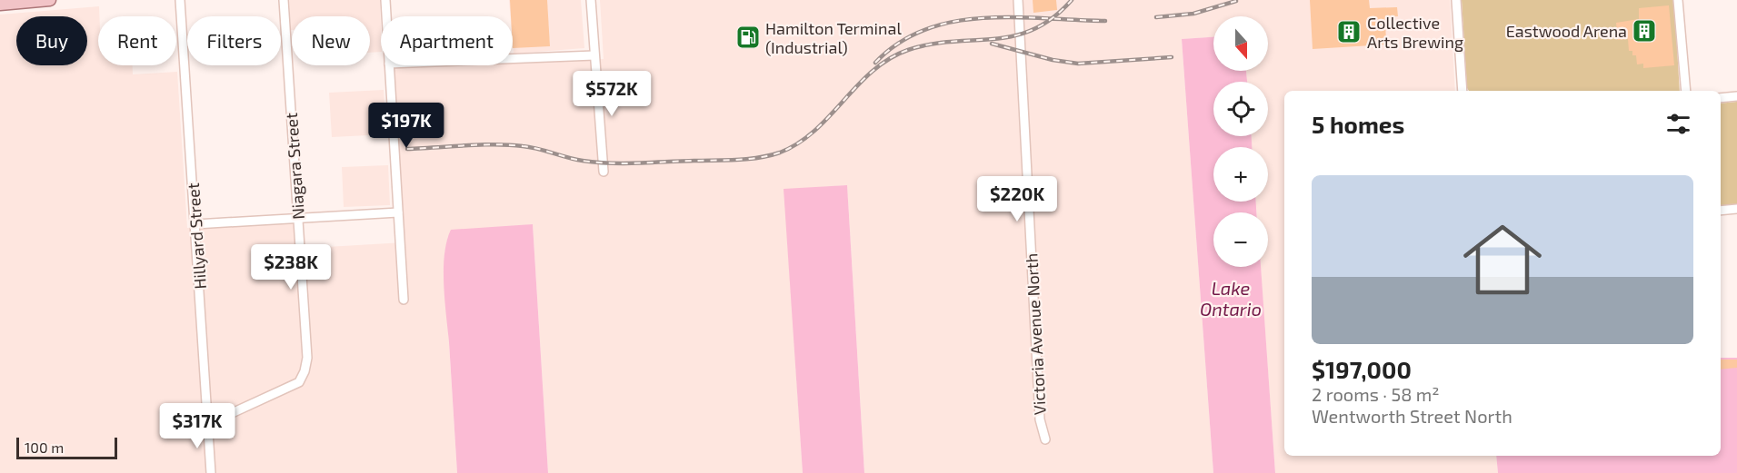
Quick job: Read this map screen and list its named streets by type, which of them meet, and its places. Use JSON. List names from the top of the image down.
{
  "streets": {
    "street": ["Niagara Street", "Hillyard Street", "Victoria Avenue North"]
  },
  "crossings": [
    ["Niagara Street", "Hillyard Street"]
  ],
  "water": ["Lake Ontario"],
  "places": {
    "building": ["Eastwood Arena", "Collective Arts Brewing"],
    "fuel station": ["Hamilton Terminal (Industrial)"]
  },
  "scale_bar": "100 m",
  "north": "bottom",
  "page": {
    "map_buttons": ["+", "−"],
    "chip": [
      "Buy",
      "Rent",
      "Filters",
      "New",
      "Apartment"
    ],
    "price": [
      "$572K",
      "$197K",
      "$220K",
      "$238K",
      "$317K"
    ],
    "heading": "5 homes",
    "list": [
      {
        "name": "$197,000",
        "note": "2 rooms · 58 m² · Wentworth Street North"
      }
    ],
    "scale": "100 m"
  }
}
